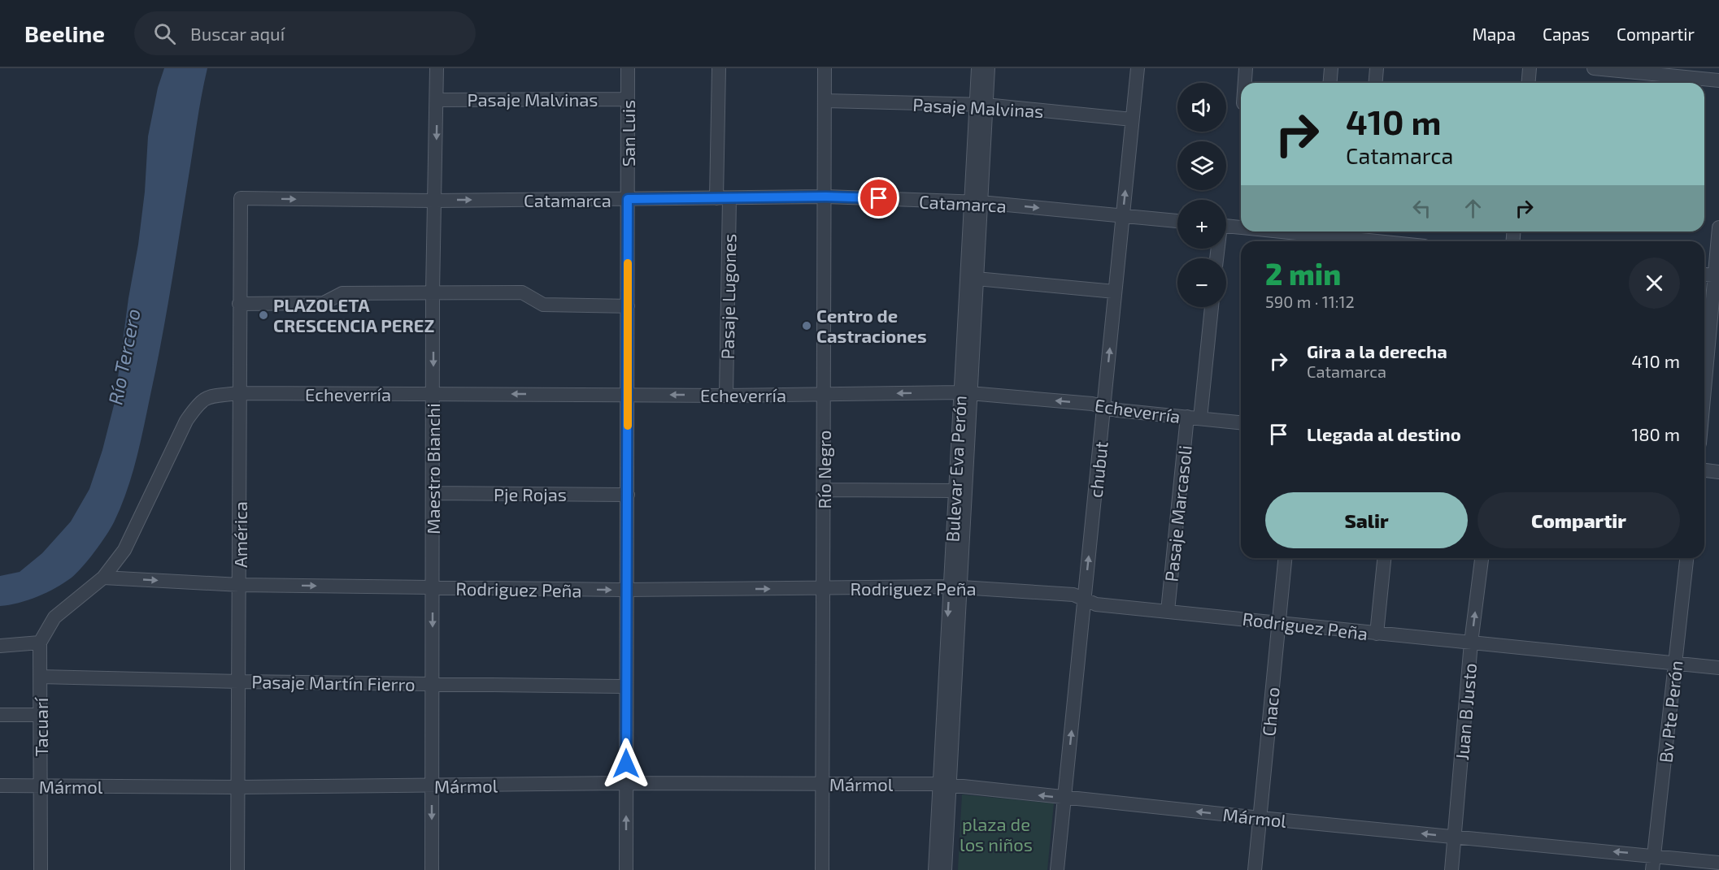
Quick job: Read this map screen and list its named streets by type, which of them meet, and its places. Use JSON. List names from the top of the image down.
{
  "streets": {
    "street": [
      "Pasaje Malvinas",
      "San Luis",
      "Catamarca",
      "Pasaje Lugones",
      "Echeverría",
      "Maestro Bianchi",
      "Bulevar Eva Perón",
      "Río Negro",
      "chubut",
      "Pje Rojas",
      "Pasaje Marcasoli",
      "América",
      "Rodriguez Peña",
      "Pasaje Martín Fierro",
      "Chaco",
      "Juan B Justo",
      "Bv Pte Perón",
      "Tacuarí",
      "Mármol"
    ]
  },
  "crossings": [
    ["Pasaje Malvinas", "San Luis"],
    ["Pasaje Malvinas", "Maestro Bianchi"],
    ["Pasaje Malvinas", "Bulevar Eva Perón"],
    ["Pasaje Malvinas", "Río Negro"],
    ["Pasaje Malvinas", "chubut"],
    ["San Luis", "Catamarca"],
    ["San Luis", "Echeverría"],
    ["San Luis", "Pje Rojas"],
    ["San Luis", "Rodriguez Peña"],
    ["San Luis", "Pasaje Martín Fierro"],
    ["San Luis", "Mármol"],
    ["Catamarca", "Pasaje Lugones"],
    ["Catamarca", "Maestro Bianchi"],
    ["Catamarca", "Bulevar Eva Perón"],
    ["Catamarca", "Río Negro"],
    ["Catamarca", "chubut"],
    ["Catamarca", "América"],
    ["Pasaje Lugones", "Echeverría"],
    ["Echeverría", "Maestro Bianchi"],
    ["Echeverría", "Bulevar Eva Perón"],
    ["Echeverría", "Río Negro"],
    ["Echeverría", "chubut"],
    ["Echeverría", "Pasaje Marcasoli"],
    ["Echeverría", "América"],
    ["Echeverría", "Rodriguez Peña"],
    ["Echeverría", "Tacuarí"],
    ["Maestro Bianchi", "Pje Rojas"],
    ["Maestro Bianchi", "Rodriguez Peña"],
    ["Maestro Bianchi", "Pasaje Martín Fierro"],
    ["Maestro Bianchi", "Mármol"],
    ["Bulevar Eva Perón", "Rodriguez Peña"],
    ["Bulevar Eva Perón", "Mármol"],
    ["Río Negro", "Rodriguez Peña"],
    ["Río Negro", "Mármol"],
    ["chubut", "Rodriguez Peña"],
    ["chubut", "Mármol"],
    ["Pasaje Marcasoli", "Rodriguez Peña"],
    ["América", "Rodriguez Peña"],
    ["América", "Pasaje Martín Fierro"],
    ["América", "Mármol"],
    ["Rodriguez Peña", "Chaco"],
    ["Rodriguez Peña", "Juan B Justo"],
    ["Rodriguez Peña", "Bv Pte Perón"],
    ["Pasaje Martín Fierro", "Tacuarí"],
    ["Chaco", "Mármol"],
    ["Juan B Justo", "Mármol"],
    ["Bv Pte Perón", "Mármol"],
    ["Tacuarí", "Mármol"]
  ],
  "one_way": [
    "Maestro Bianchi",
    "chubut",
    "Rodriguez Peña",
    "Mármol"
  ],
  "water": ["Río Tercero"],
  "parks": ["plaza de los niños"],
  "places": ["PLAZOLETA CRESCENCIA PEREZ", "Centro de Castraciones"],
  "page": {
    "header": "Beeline",
    "search": "Buscar aquí",
    "nav": ["Mapa", "Capas", "Compartir"],
    "map_buttons": ["+", "−"],
    "turn": ["410 m", "Catamarca"],
    "heading": ["2 min", "590 m · 11:12"],
    "list": [
      {
        "name": "Gira a la derecha",
        "note": "Catamarca",
        "value": "410 m"
      },
      {
        "name": "Llegada al destino",
        "value": "180 m"
      }
    ],
    "buttons": ["Salir", "Compartir"]
  }
}
